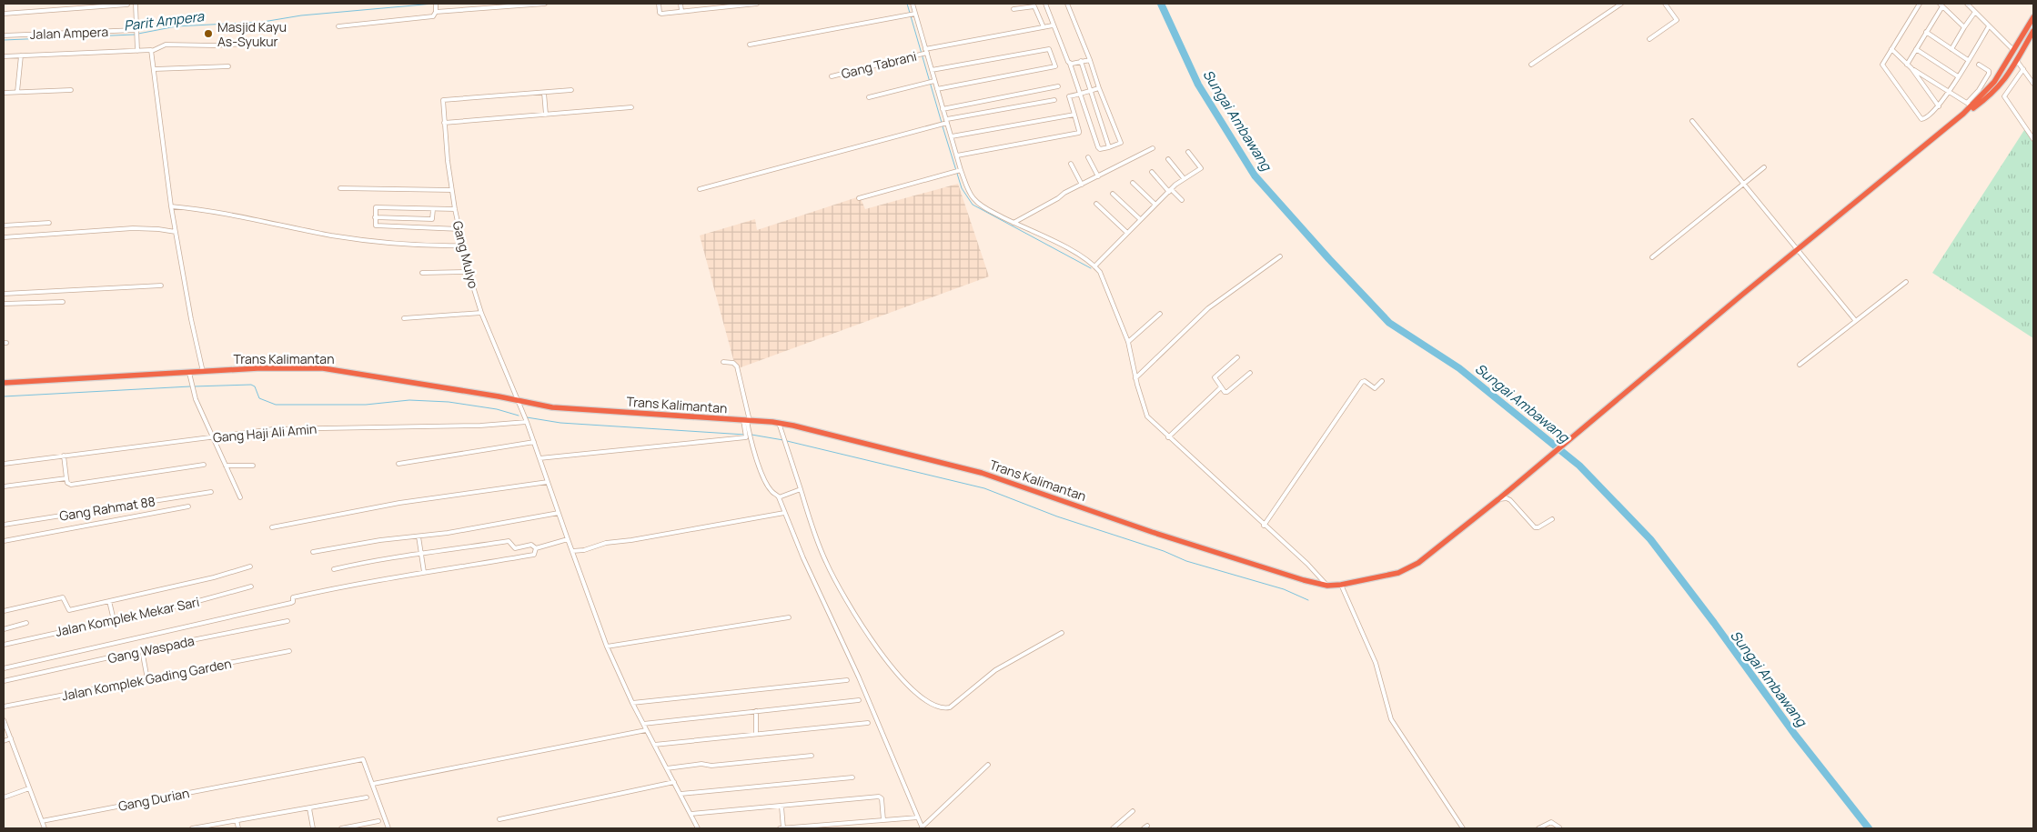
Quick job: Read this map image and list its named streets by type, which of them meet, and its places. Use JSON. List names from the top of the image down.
{
  "streets": {
    "highway": ["Trans Kalimantan"],
    "street": [
      "Jalan Ampera",
      "Gang Tabrani",
      "Gang Mulyo",
      "Gang Haji Ali Amin",
      "Gang Rahmat 88",
      "Jalan Komplek Mekar Sari",
      "Gang Waspada",
      "Jalan Komplek Gading Garden",
      "Gang Durian"
    ]
  },
  "crossings": [
    ["Gang Mulyo", "Trans Kalimantan"],
    ["Gang Mulyo", "Gang Haji Ali Amin"]
  ],
  "water": ["Parit Ampera", "Sungai Ambawang"],
  "places": ["Masjid Kayu As-Syukur"]
}
